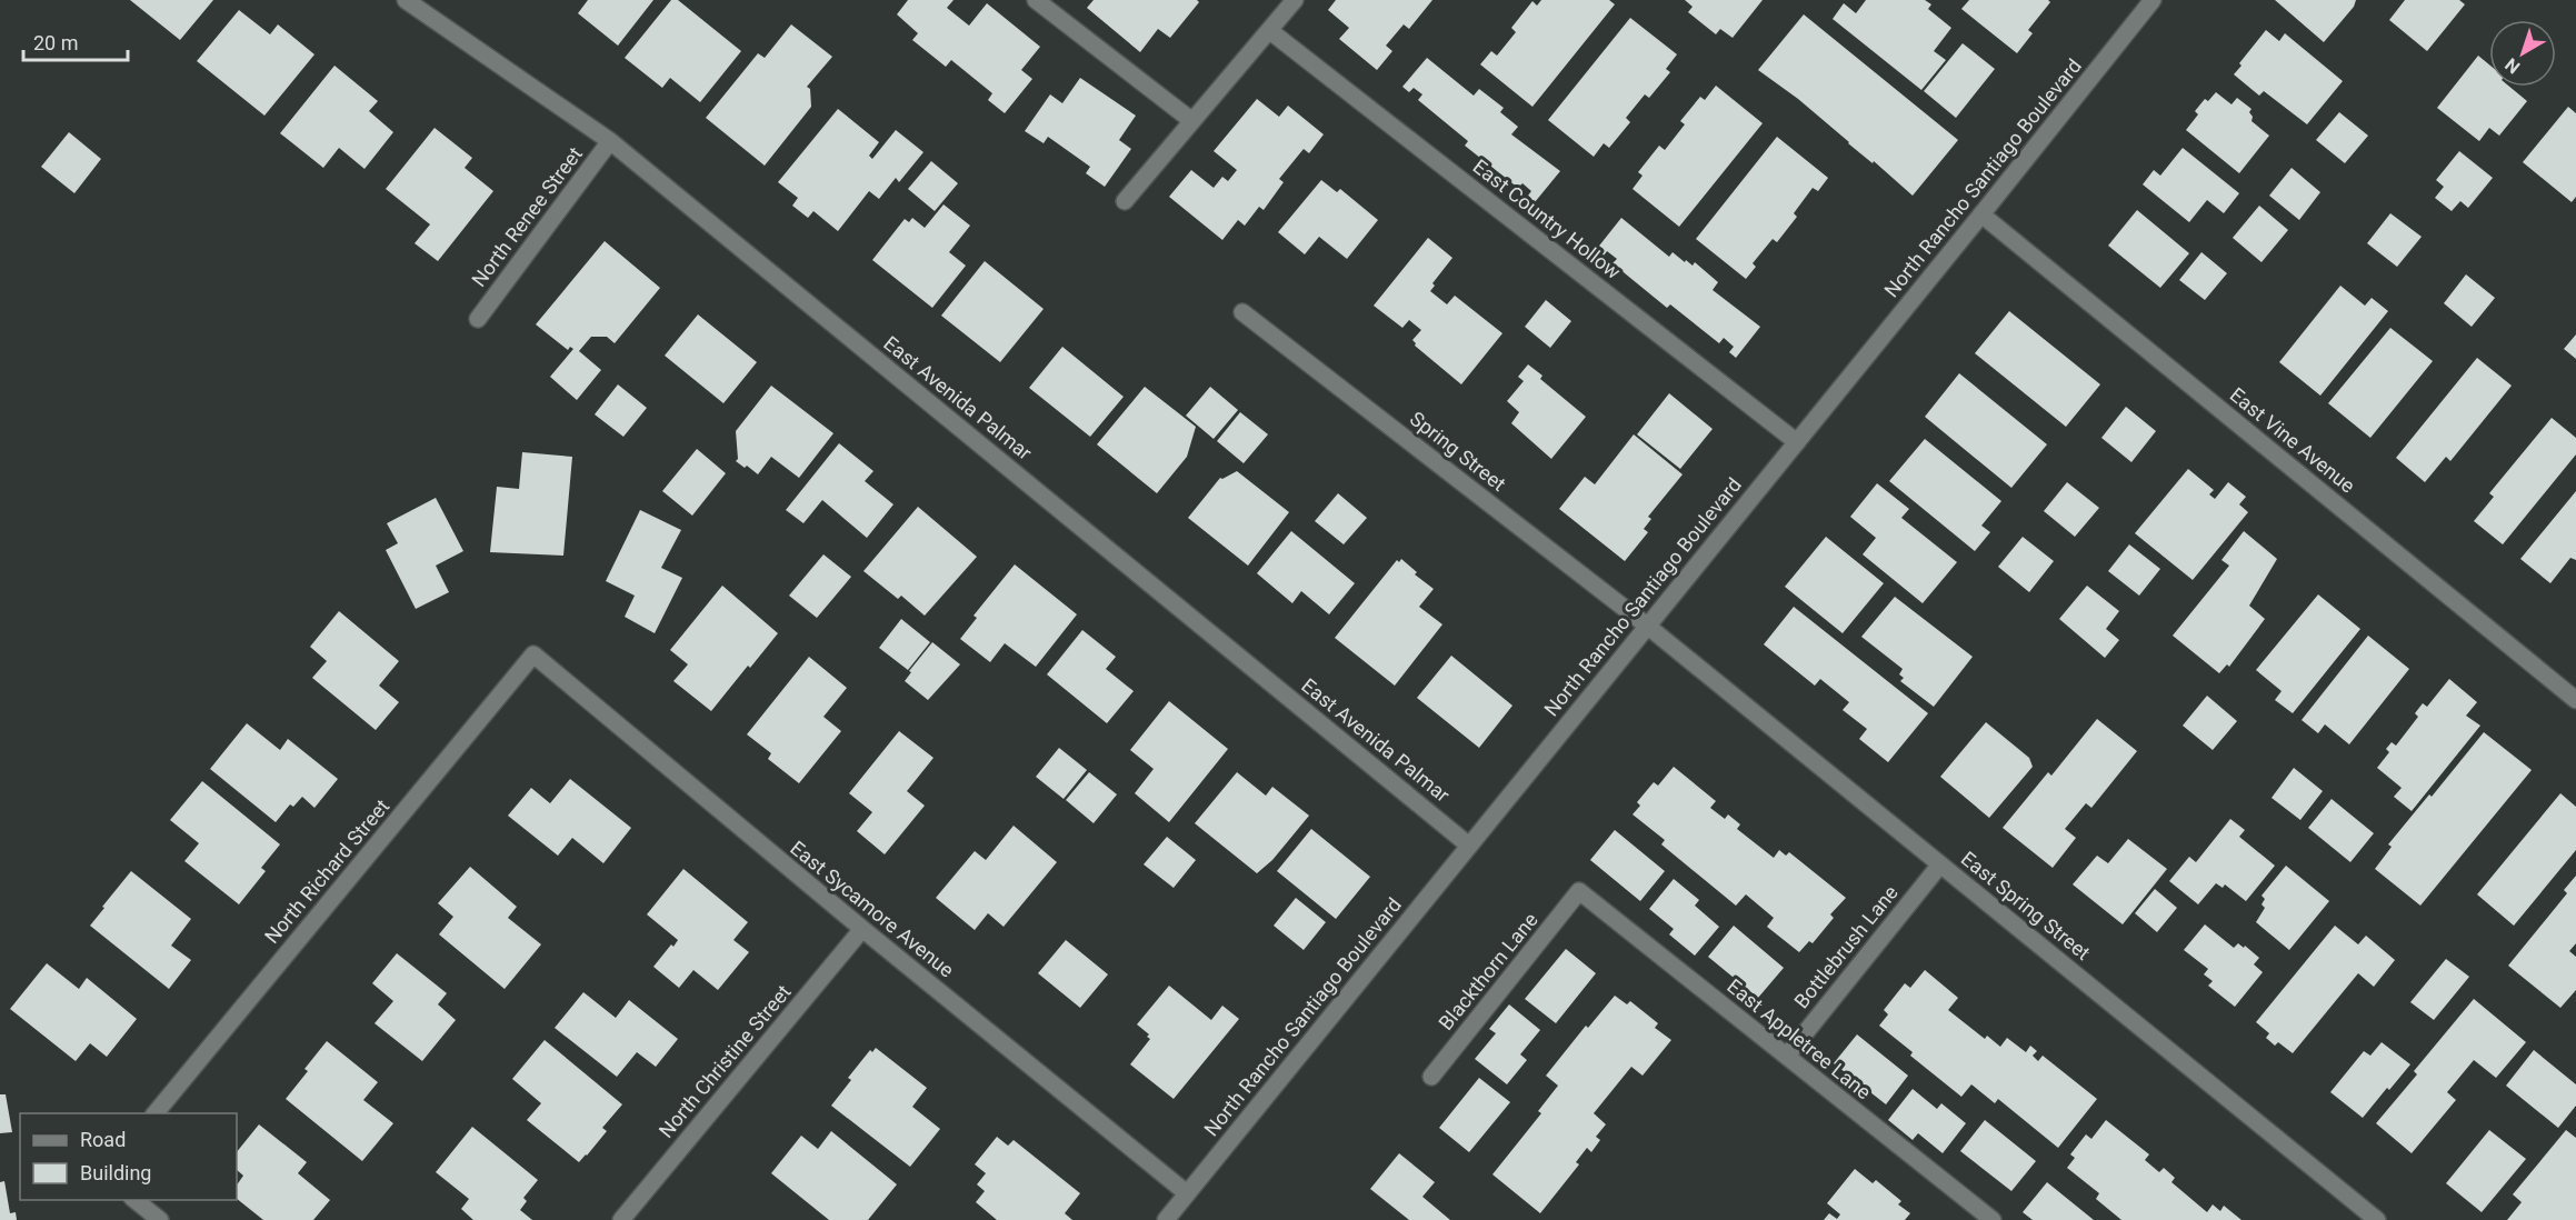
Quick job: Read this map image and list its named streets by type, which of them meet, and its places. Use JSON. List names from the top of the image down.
{
  "streets": {
    "street": [
      "North Rancho Santiago Boulevard",
      "North Renee Street",
      "East Country Hollow",
      "East Avenida Palmar",
      "East Vine Avenue",
      "Spring Street",
      "North Richard Street",
      "East Spring Street",
      "East Sycamore Avenue",
      "Bottlebrush Lane",
      "Blackthorn Lane",
      "East Appletree Lane",
      "North Christine Street"
    ]
  },
  "crossings": [
    ["North Rancho Santiago Boulevard", "East Country Hollow"],
    ["North Rancho Santiago Boulevard", "East Avenida Palmar"],
    ["North Rancho Santiago Boulevard", "East Vine Avenue"],
    ["North Rancho Santiago Boulevard", "Spring Street"],
    ["North Rancho Santiago Boulevard", "East Spring Street"],
    ["North Rancho Santiago Boulevard", "East Sycamore Avenue"],
    ["North Renee Street", "East Avenida Palmar"],
    ["Spring Street", "East Spring Street"],
    ["North Richard Street", "East Sycamore Avenue"],
    ["East Spring Street", "Bottlebrush Lane"],
    ["East Sycamore Avenue", "North Christine Street"],
    ["Bottlebrush Lane", "East Appletree Lane"],
    ["Blackthorn Lane", "East Appletree Lane"]
  ],
  "legend": ["Road", "Building"],
  "scale_bar": "20 m",
  "north": "bottom left"
}
